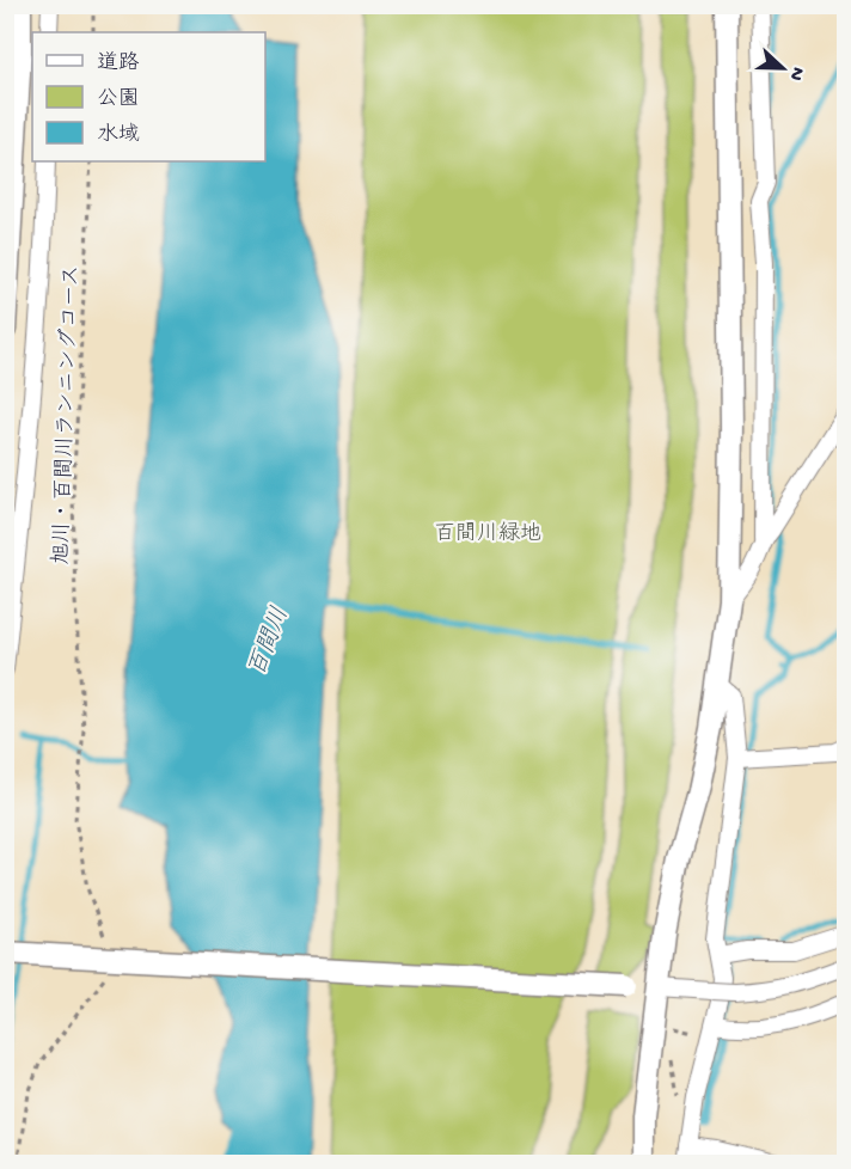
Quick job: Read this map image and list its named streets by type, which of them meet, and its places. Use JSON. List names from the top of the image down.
{
  "streets": {
    "path": ["旭川・百間川ランニングコース"]
  },
  "water": ["百間川"],
  "parks": ["百間川緑地"],
  "legend": ["道路", "公園", "水域"],
  "north": "right"
}
